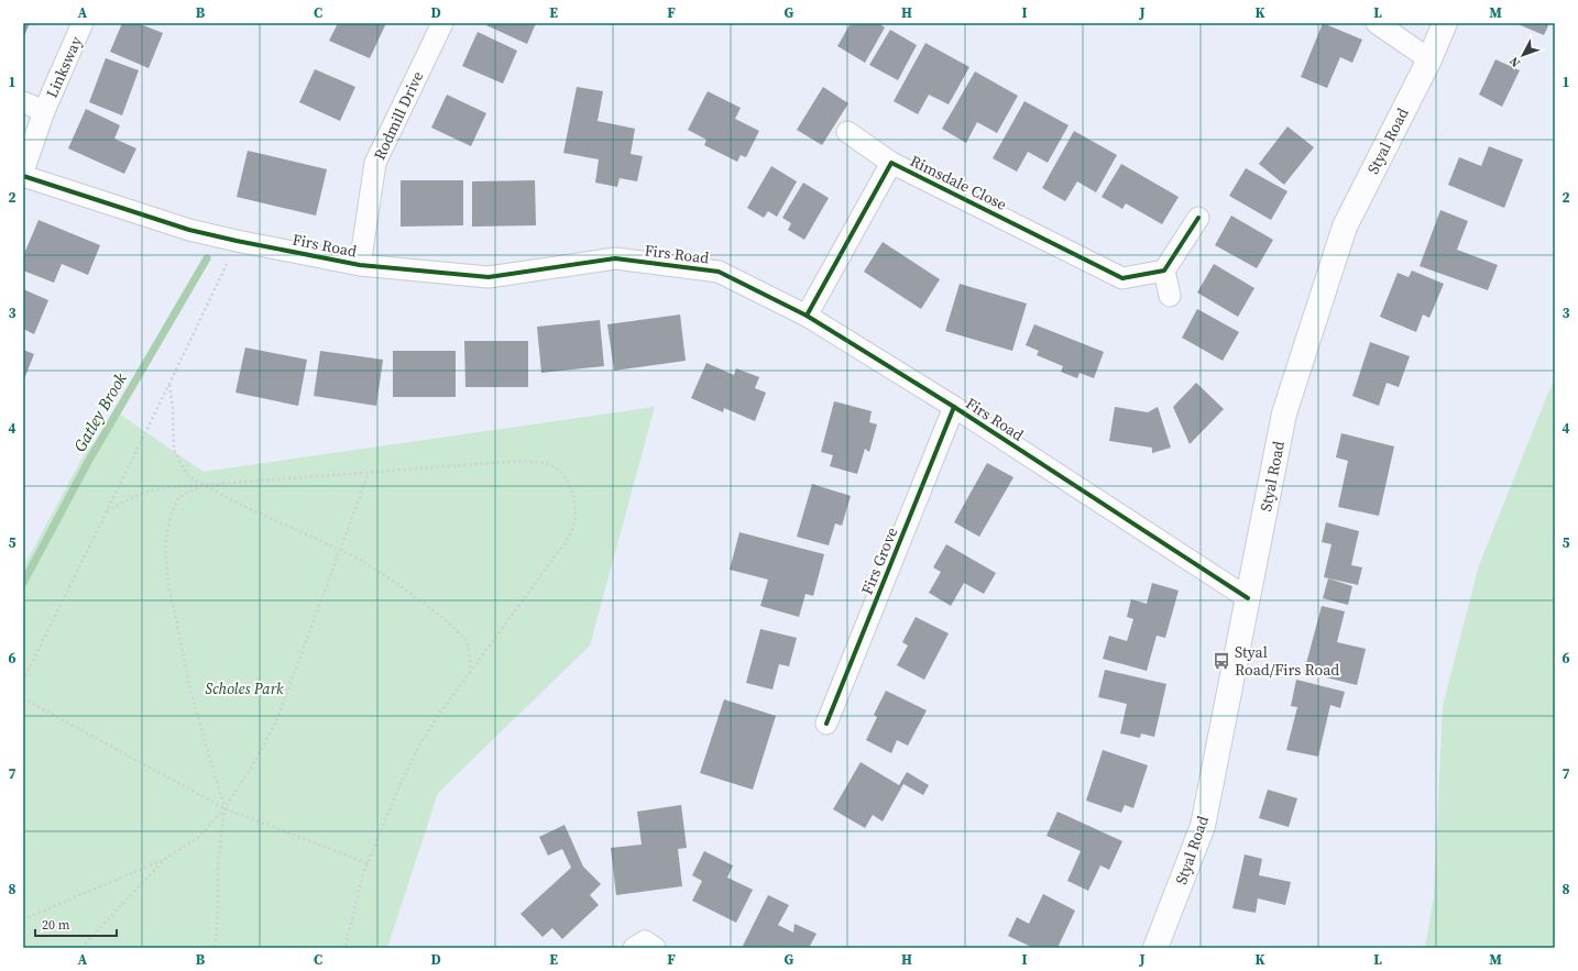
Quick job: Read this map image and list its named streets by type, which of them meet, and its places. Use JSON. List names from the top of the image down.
{
  "streets": {
    "main road": ["Styal Road"],
    "street": [
      "Linksway",
      "Rodmill Drive",
      "Rimsdale Close",
      "Firs Road",
      "Firs Grove"
    ]
  },
  "crossings": [
    ["Rodmill Drive", "Firs Road"],
    ["Styal Road", "Firs Road"],
    ["Rimsdale Close", "Firs Road"],
    ["Firs Road", "Firs Grove"]
  ],
  "water": ["Gatley Brook"],
  "parks": ["Scholes Park"],
  "places": {
    "bus stop": ["Styal Road/Firs Road"]
  },
  "scale_bar": "20 m",
  "north": "bottom left",
  "grid": {
    "columns": [
      "A",
      "B",
      "C",
      "D",
      "E",
      "F",
      "G",
      "H",
      "I",
      "J",
      "K",
      "L",
      "M"
    ],
    "rows": [
      "1",
      "2",
      "3",
      "4",
      "5",
      "6",
      "7",
      "8"
    ]
  }
}
